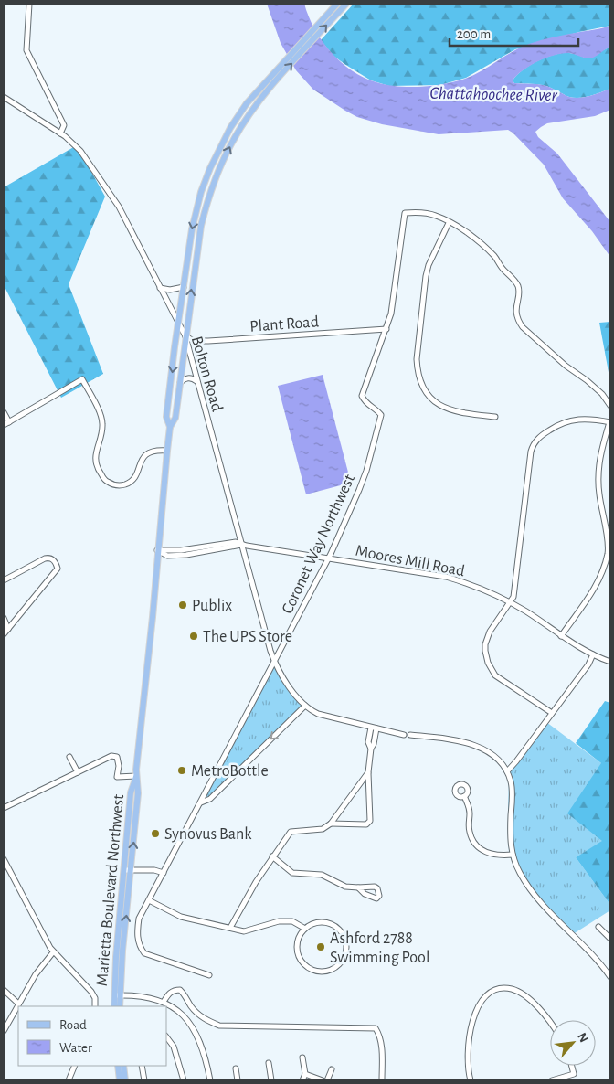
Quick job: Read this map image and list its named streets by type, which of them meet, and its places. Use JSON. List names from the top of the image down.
{
  "streets": {
    "main road": ["Marietta Boulevard Northwest"],
    "street": [
      "Plant Road",
      "Bolton Road",
      "Coronet Way Northwest",
      "Moores Mill Road"
    ]
  },
  "crossings": [
    ["Plant Road", "Bolton Road"],
    ["Plant Road", "Coronet Way Northwest"],
    ["Bolton Road", "Coronet Way Northwest"],
    ["Bolton Road", "Moores Mill Road"],
    ["Coronet Way Northwest", "Moores Mill Road"]
  ],
  "water": ["Chattahoochee River"],
  "places": [
    "Publix",
    "The UPS Store",
    "MetroBottle",
    "Synovus Bank",
    "Ashford 2788 Swimming Pool"
  ],
  "legend": ["Road", "Water"],
  "scale_bar": "200 m",
  "north": "top right"
}
